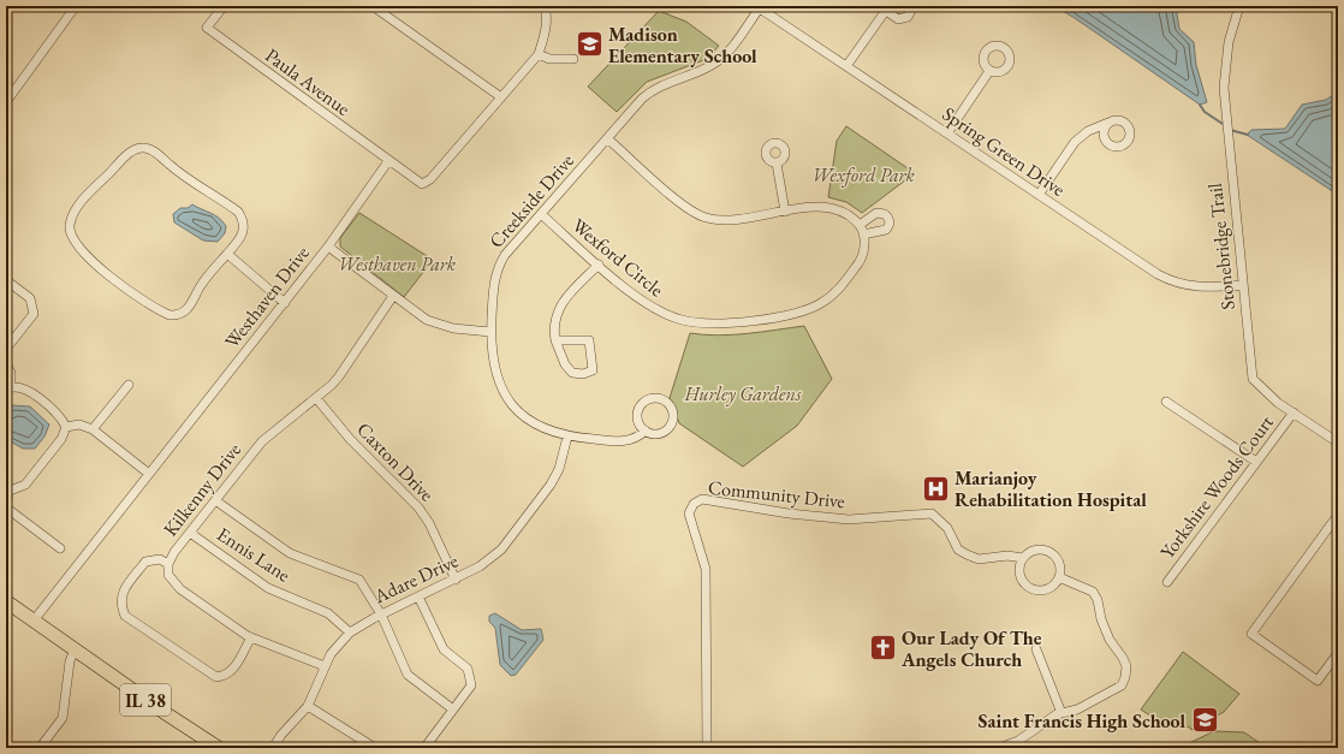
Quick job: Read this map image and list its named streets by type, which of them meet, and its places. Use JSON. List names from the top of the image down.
{
  "streets": {
    "main road": ["IL 38"],
    "street": [
      "Paula Avenue",
      "Spring Green Drive",
      "Creekside Drive",
      "Stonebridge Trail",
      "Wexford Circle",
      "Westhaven Drive",
      "Caxton Drive",
      "Yorkshire Woods Court",
      "Kilkenny Drive",
      "Community Drive",
      "Ennis Lane",
      "Adare Drive"
    ]
  },
  "crossings": [
    ["Paula Avenue", "Westhaven Drive"],
    ["Spring Green Drive", "Creekside Drive"],
    ["Spring Green Drive", "Stonebridge Trail"],
    ["Creekside Drive", "Wexford Circle"],
    ["Creekside Drive", "Adare Drive"],
    ["Stonebridge Trail", "Yorkshire Woods Court"],
    ["Westhaven Drive", "IL 38"],
    ["Caxton Drive", "Kilkenny Drive"],
    ["Caxton Drive", "Adare Drive"],
    ["Kilkenny Drive", "Ennis Lane"],
    ["Kilkenny Drive", "Adare Drive"],
    ["Ennis Lane", "Adare Drive"]
  ],
  "parks": ["Wexford Park", "Westhaven Park", "Hurley Gardens"],
  "places": {
    "school or university": ["Madison Elementary School", "Saint Francis High School"],
    "hospital": ["Marianjoy Rehabilitation Hospital"],
    "church": ["Our Lady Of The Angels Church"]
  }
}
